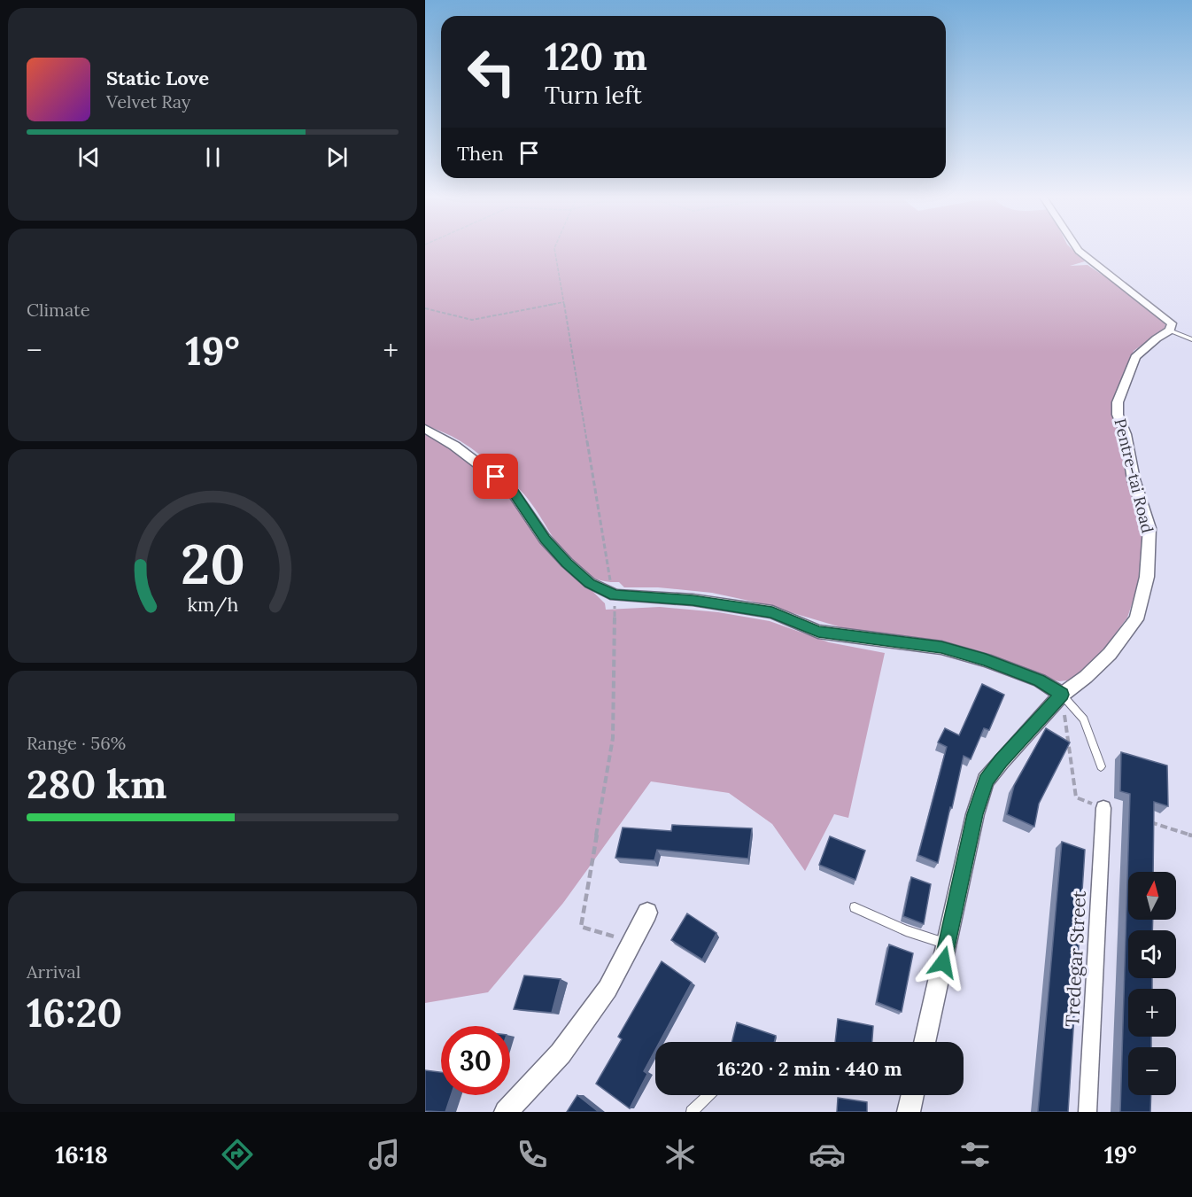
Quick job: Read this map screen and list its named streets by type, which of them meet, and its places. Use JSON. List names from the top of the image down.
{
  "streets": {
    "street": ["Pentre-tai Road", "Tredegar Street"]
  },
  "north": "top",
  "page": {
    "turn": ["120 m", "Turn left"],
    "song": ["Static Love", "Velvet Ray"],
    "then": "Then",
    "tile": [
      "Climate",
      ["Range · 56%", "280 km"],
      ["Arrival", "16:20"]
    ],
    "heat": ["−", "19°", "+"],
    "map_buttons": ["+", "−"],
    "limit": "30",
    "trip": "16:20 · 2 min · 440 m",
    "tabs": ["16:18", "19°"],
    "gauge": ["20", "km/h"]
  }
}
